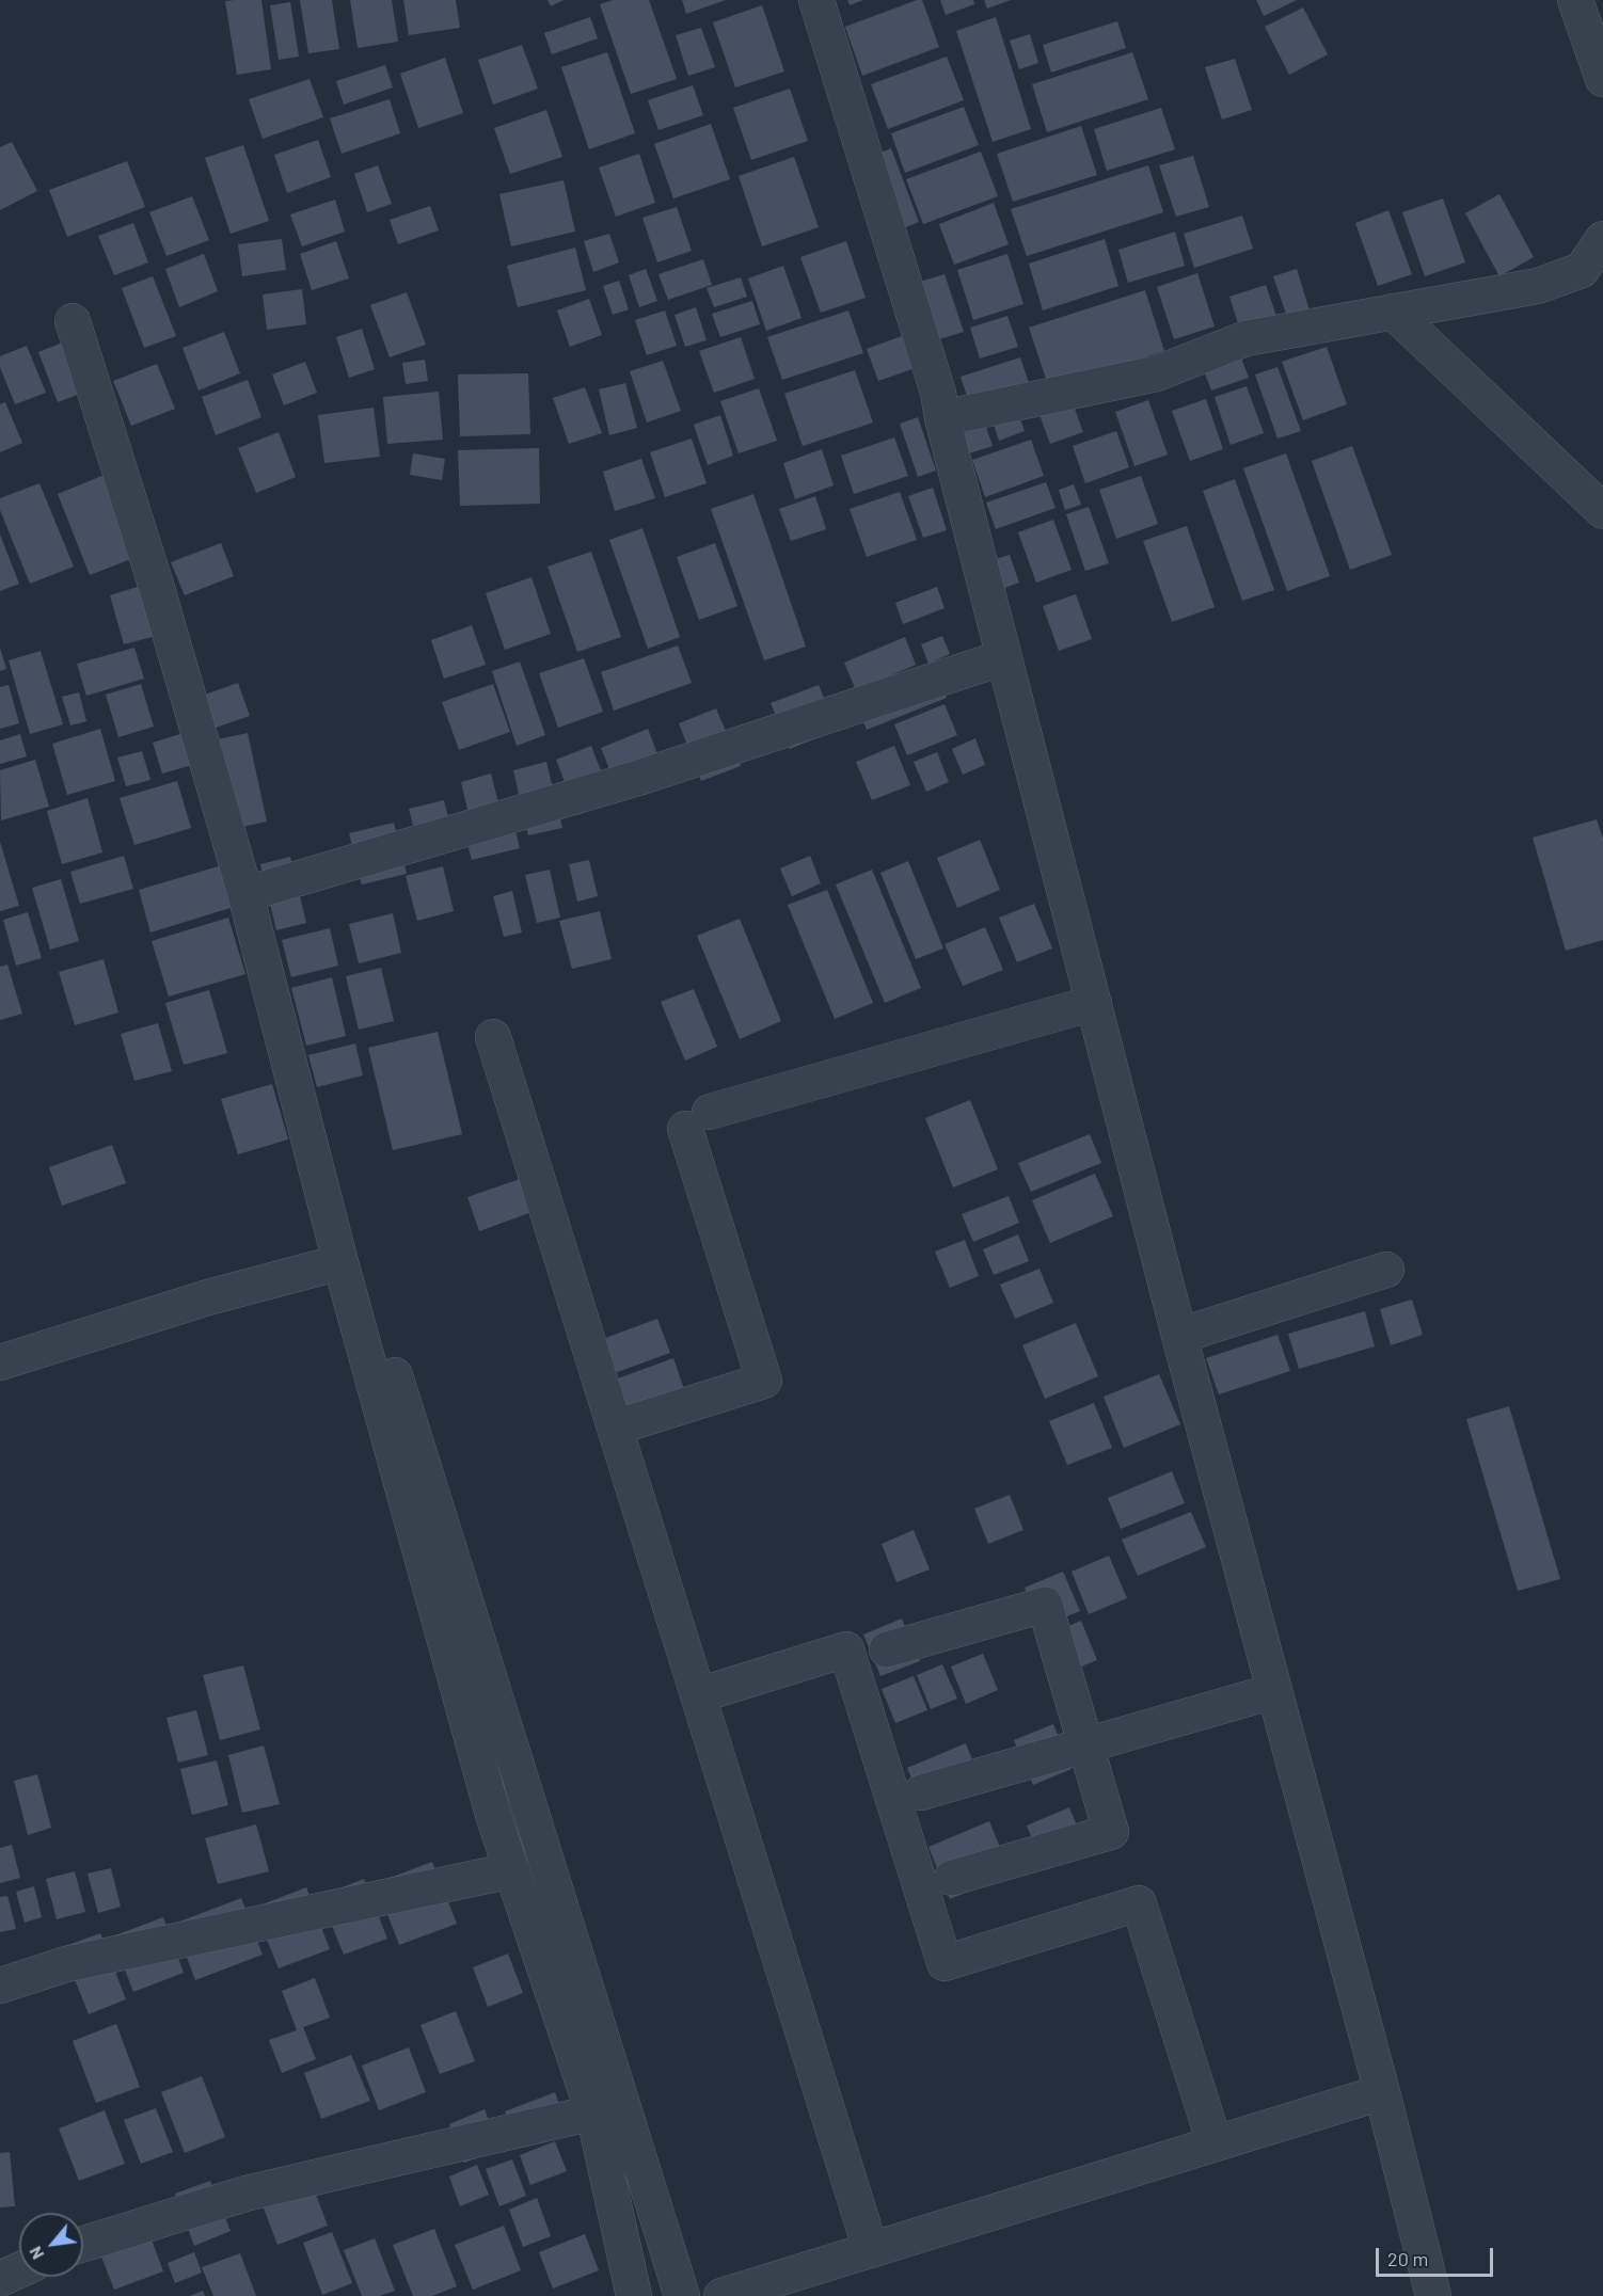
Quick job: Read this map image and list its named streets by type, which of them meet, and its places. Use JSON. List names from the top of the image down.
{
  "scale_bar": "20 m",
  "north": "bottom left"
}
